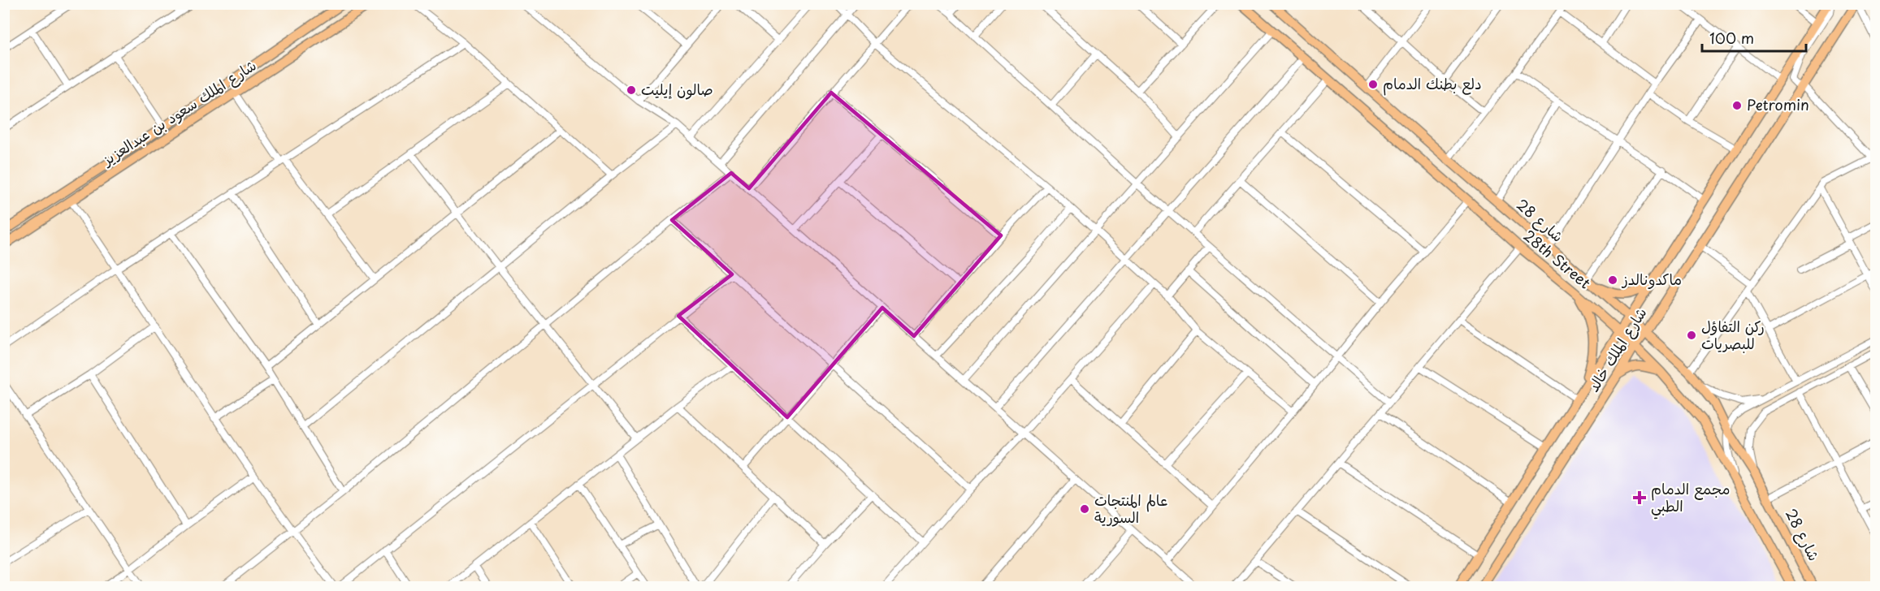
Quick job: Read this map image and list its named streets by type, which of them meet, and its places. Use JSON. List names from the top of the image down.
{
  "streets": {
    "main road": [
      "شارع الملك سعود بن عبدالعزيز",
      "شارع 28",
      "28th Street",
      "شارع الملك خالد"
    ]
  },
  "crossings": [
    ["شارع 28", "شارع الملك خالد"],
    ["28th Street", "شارع الملك خالد"]
  ],
  "places": {
    "other": [
      "دلع بطنك الدمام",
      "صالون إيليت",
      "Petromin",
      "ماكدونالدز",
      "ركن التفاؤل للبصريات",
      "عالم المنتجات السورية"
    ],
    "health": ["مجمع الدمام الطبي"]
  },
  "scale_bar": "100 m"
}
